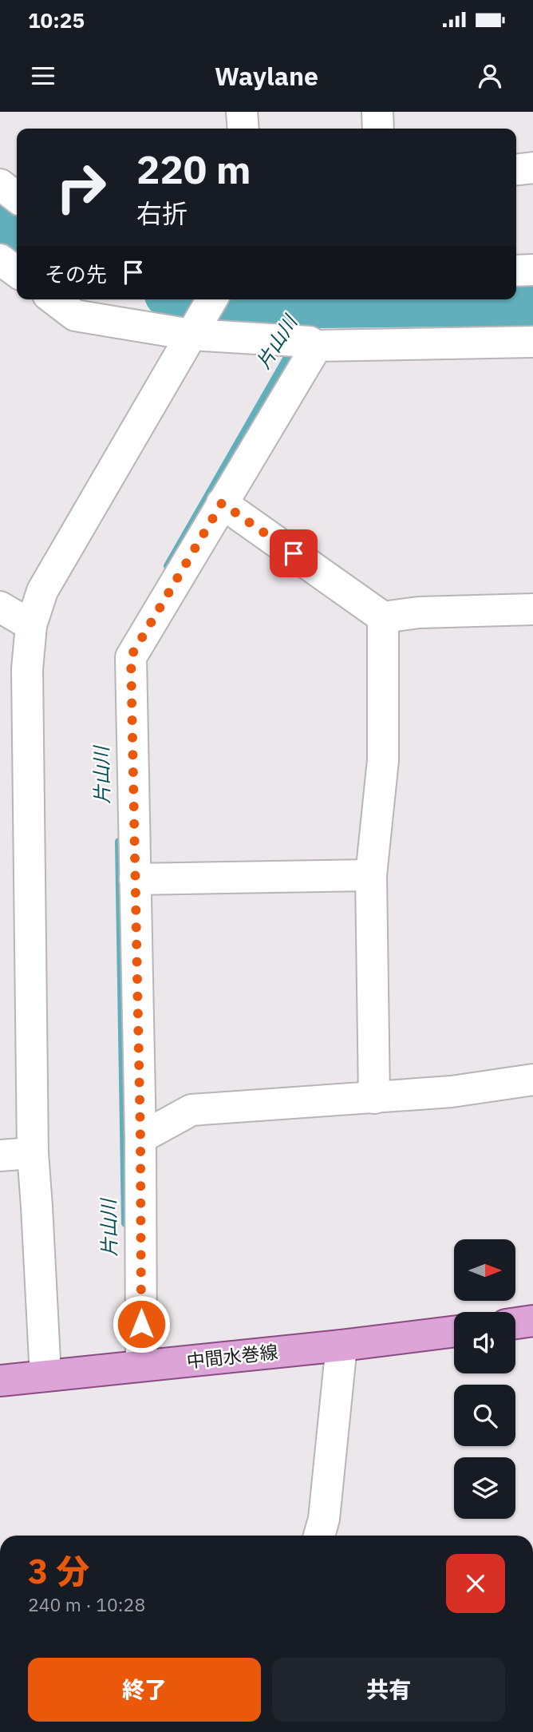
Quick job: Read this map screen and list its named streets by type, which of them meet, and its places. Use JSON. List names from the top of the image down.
{
  "streets": {
    "main road": ["中間水巻線"]
  },
  "water": ["片山川"],
  "north": "right",
  "page": {
    "status": "10:25",
    "header": "Waylane",
    "turn": ["220 m", "右折"],
    "then": "その先",
    "heading": ["3 分", "240 m · 10:28"],
    "buttons": ["終了", "共有"]
  }
}
